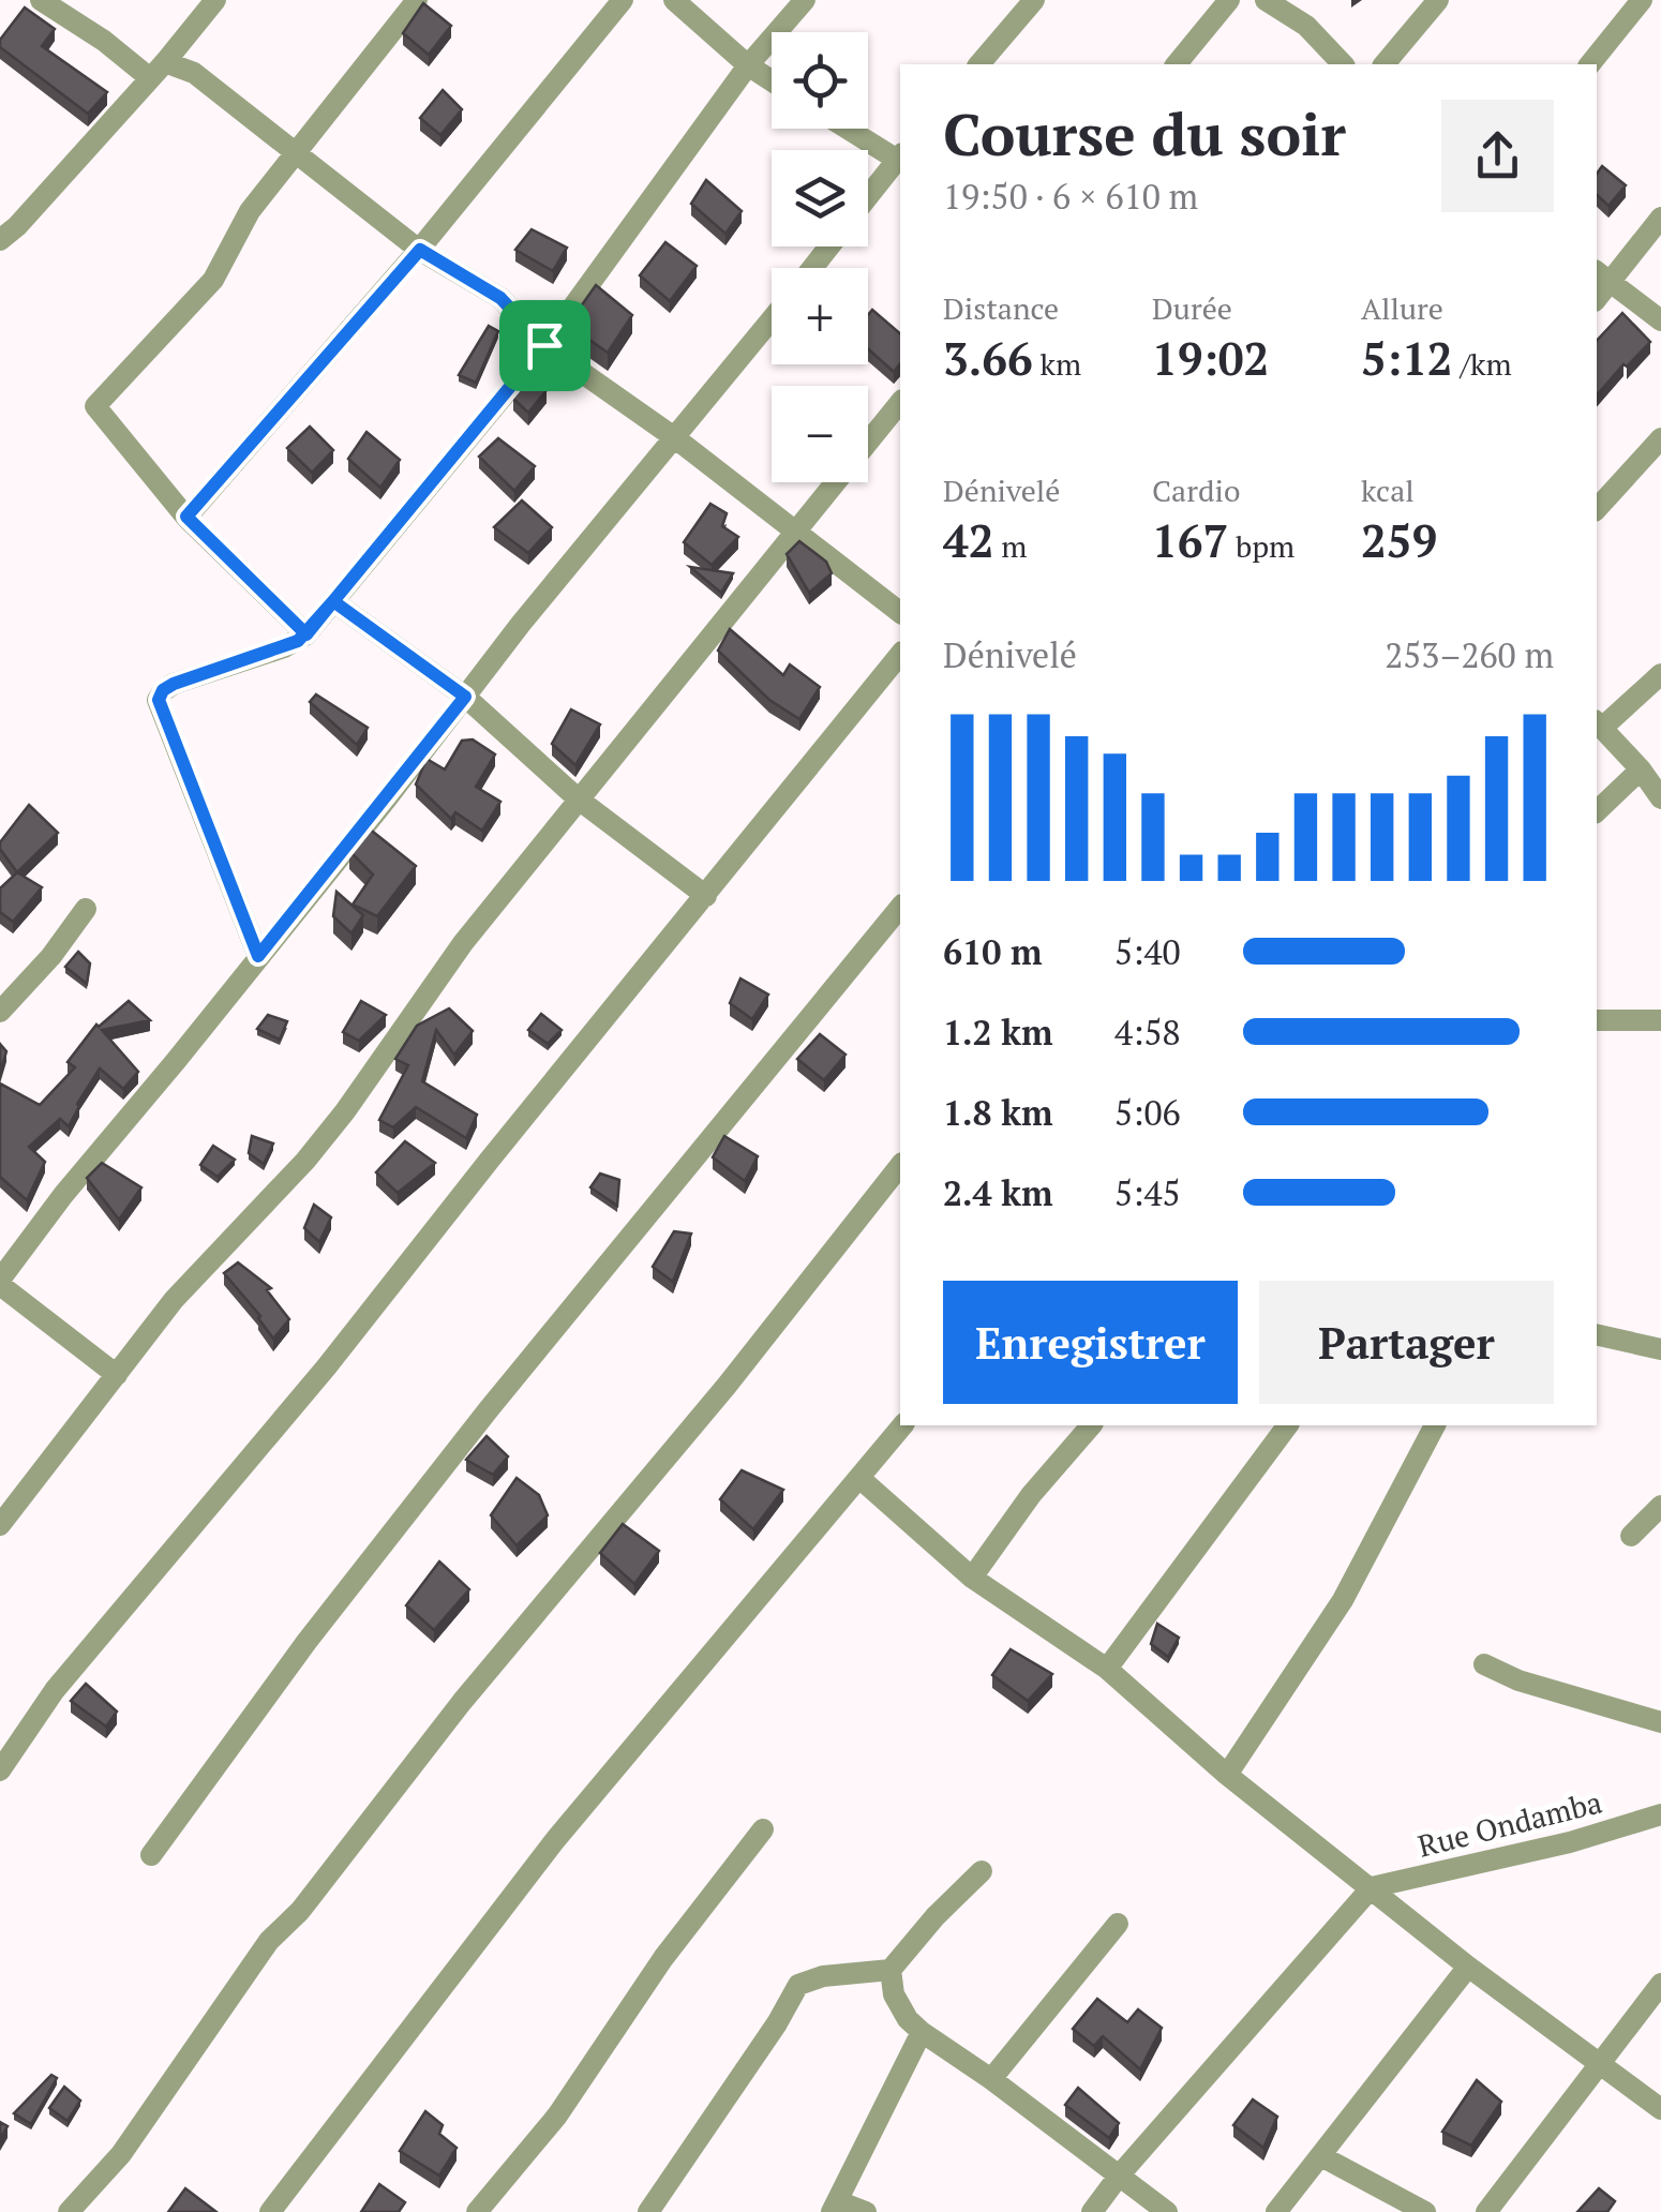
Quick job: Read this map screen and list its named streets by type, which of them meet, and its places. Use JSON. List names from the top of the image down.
{
  "streets": {
    "street": ["Rue Ondamba"]
  },
  "page": {
    "map_buttons": ["+", "−"],
    "heading": ["Course du soir", "19:50 · 6 × 610 m"],
    "stats": [
      ["Distance", "3.66 km"],
      ["Durée", "19:02"],
      ["Allure", "5:12 /km"],
      ["Dénivelé", "42 m"],
      ["Cardio", "167 bpm"],
      ["kcal", "259"]
    ],
    "chart": ["Dénivelé", "253–260 m"],
    "list": [
      {
        "name": "610 m",
        "note": "5:40"
      },
      {
        "name": "1.2 km",
        "note": "4:58"
      },
      {
        "name": "1.8 km",
        "note": "5:06"
      },
      {
        "name": "2.4 km",
        "note": "5:45"
      }
    ],
    "buttons": ["Enregistrer", "Partager"]
  }
}
